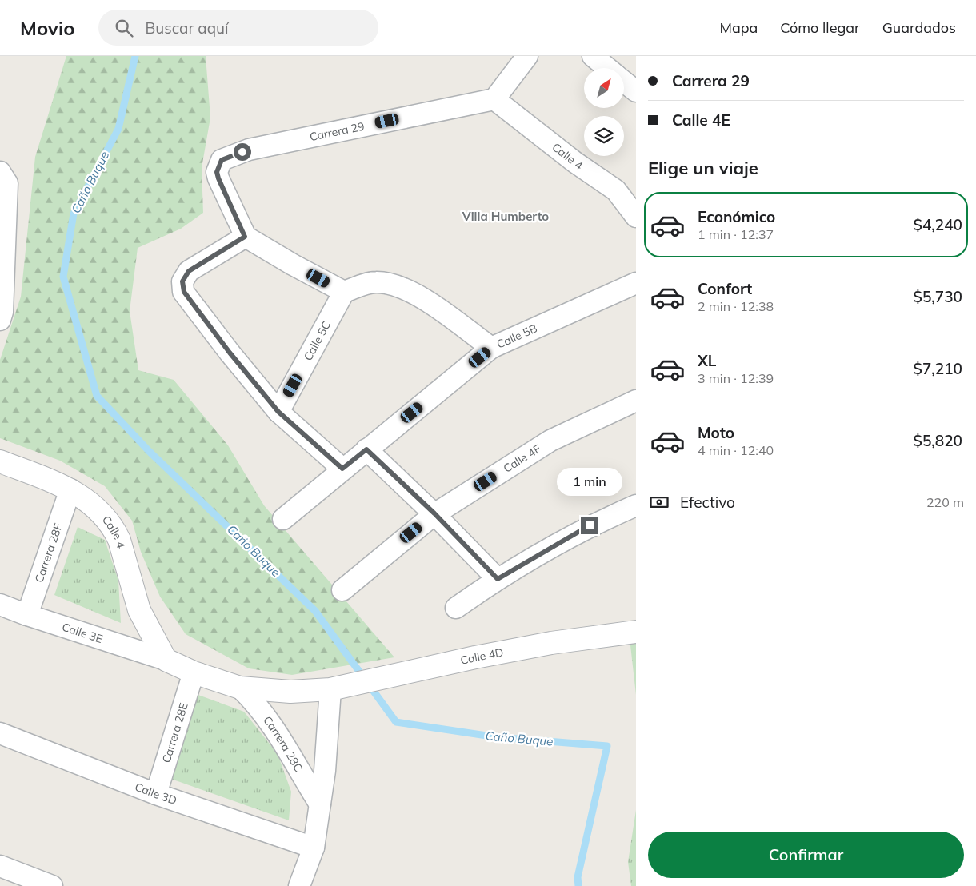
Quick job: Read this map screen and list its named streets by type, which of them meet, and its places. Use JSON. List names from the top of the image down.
{
  "streets": {
    "street": [
      "Carrera 29",
      "Calle 4",
      "Calle 5B",
      "Calle 5C",
      "Calle 4F",
      "Carrera 28F",
      "Calle 3E",
      "Calle 4D",
      "Carrera 28E",
      "Carrera 28C",
      "Calle 3D"
    ]
  },
  "crossings": [
    ["Carrera 29", "Calle 4"],
    ["Calle 4", "Carrera 28F"],
    ["Calle 4", "Calle 3E"],
    ["Carrera 28F", "Calle 3E"],
    ["Carrera 28E", "Calle 3D"]
  ],
  "districts": ["Villa Humberto"],
  "water": ["Caño Buque"],
  "north": "top right",
  "page": {
    "header": "Movio",
    "search": "Buscar aquí",
    "nav": ["Mapa", "Cómo llegar", "Guardados"],
    "banner": ["Carrera 29", "Calle 4E"],
    "heading": "Elige un viaje",
    "list": [
      {
        "name": "Económico",
        "note": "1 min · 12:37",
        "value": "$4,240"
      },
      {
        "name": "Confort",
        "note": "2 min · 12:38",
        "value": "$5,730"
      },
      {
        "name": "XL",
        "note": "3 min · 12:39",
        "value": "$7,210"
      },
      {
        "name": "Moto",
        "note": "4 min · 12:40",
        "value": "$5,820"
      }
    ],
    "bubble": "1 min",
    "pay": ["Efectivo", "220 m"],
    "buttons": "Confirmar"
  }
}
